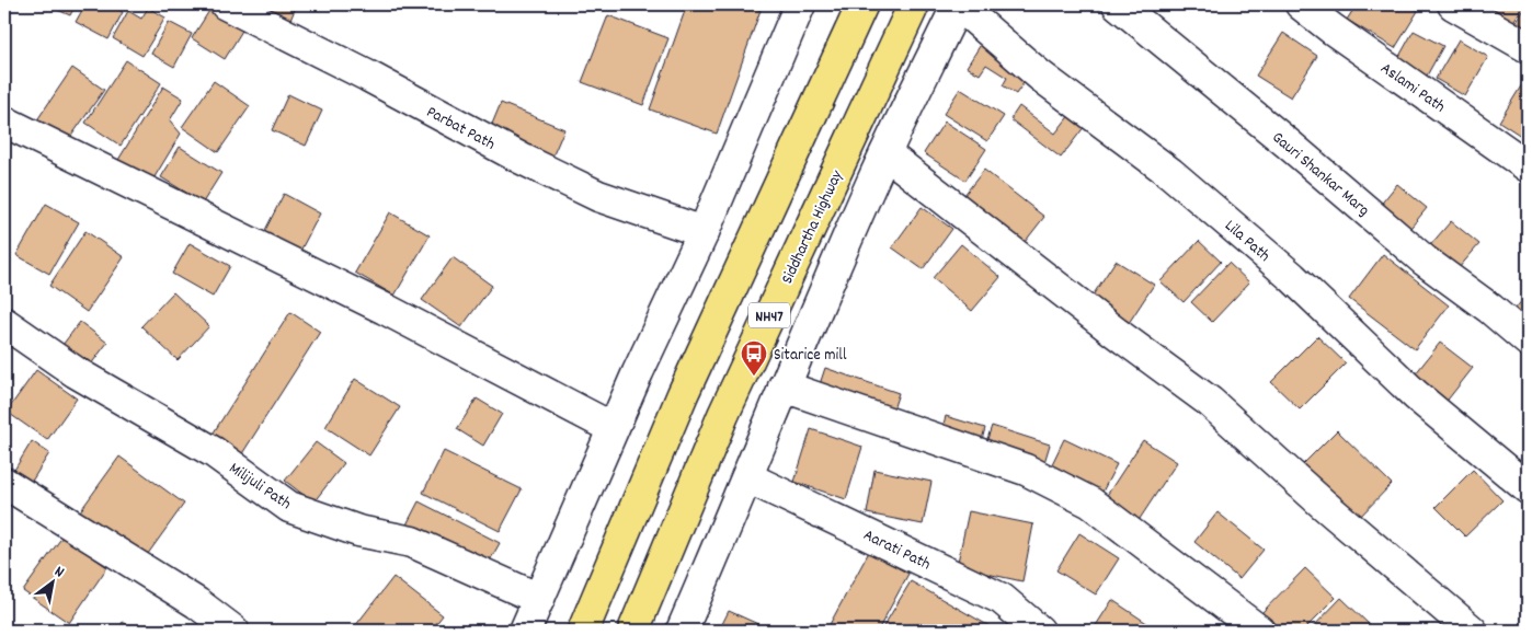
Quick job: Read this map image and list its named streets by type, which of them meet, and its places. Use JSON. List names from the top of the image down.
{
  "streets": {
    "highway": ["Siddhartha Highway", "NH47"],
    "street": [
      "Aslami Path",
      "Parbat Path",
      "Gauri Shankar Marg",
      "Lila Path",
      "Milijuli Path",
      "Aarati Path"
    ]
  },
  "places": {
    "bus stop": ["Sitarice mill"]
  },
  "north": "top right"
}
